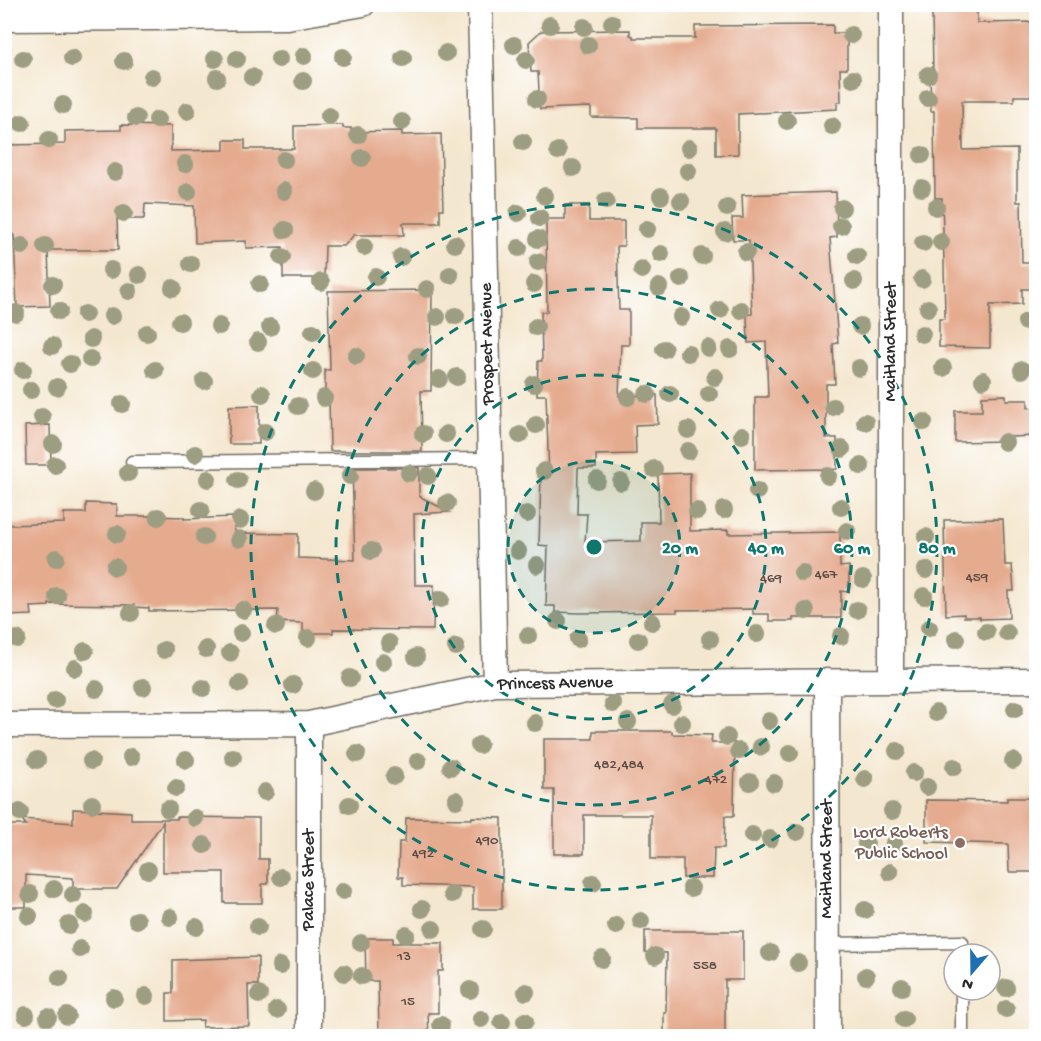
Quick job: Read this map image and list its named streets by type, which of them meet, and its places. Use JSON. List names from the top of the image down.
{
  "streets": {
    "street": [
      "Maitland Street",
      "Prospect Avenue",
      "Princess Avenue",
      "Palace Street"
    ]
  },
  "crossings": [
    ["Maitland Street", "Princess Avenue"],
    ["Prospect Avenue", "Princess Avenue"],
    ["Princess Avenue", "Palace Street"]
  ],
  "places": ["Lord Roberts Public School"],
  "house_numbers": [
    "467",
    "459",
    "469",
    "482,484",
    "472",
    "490",
    "492",
    "13",
    "558",
    "15"
  ],
  "north": "bottom",
  "rings": [
    "20 m",
    "40 m",
    "60 m",
    "80 m"
  ]
}
